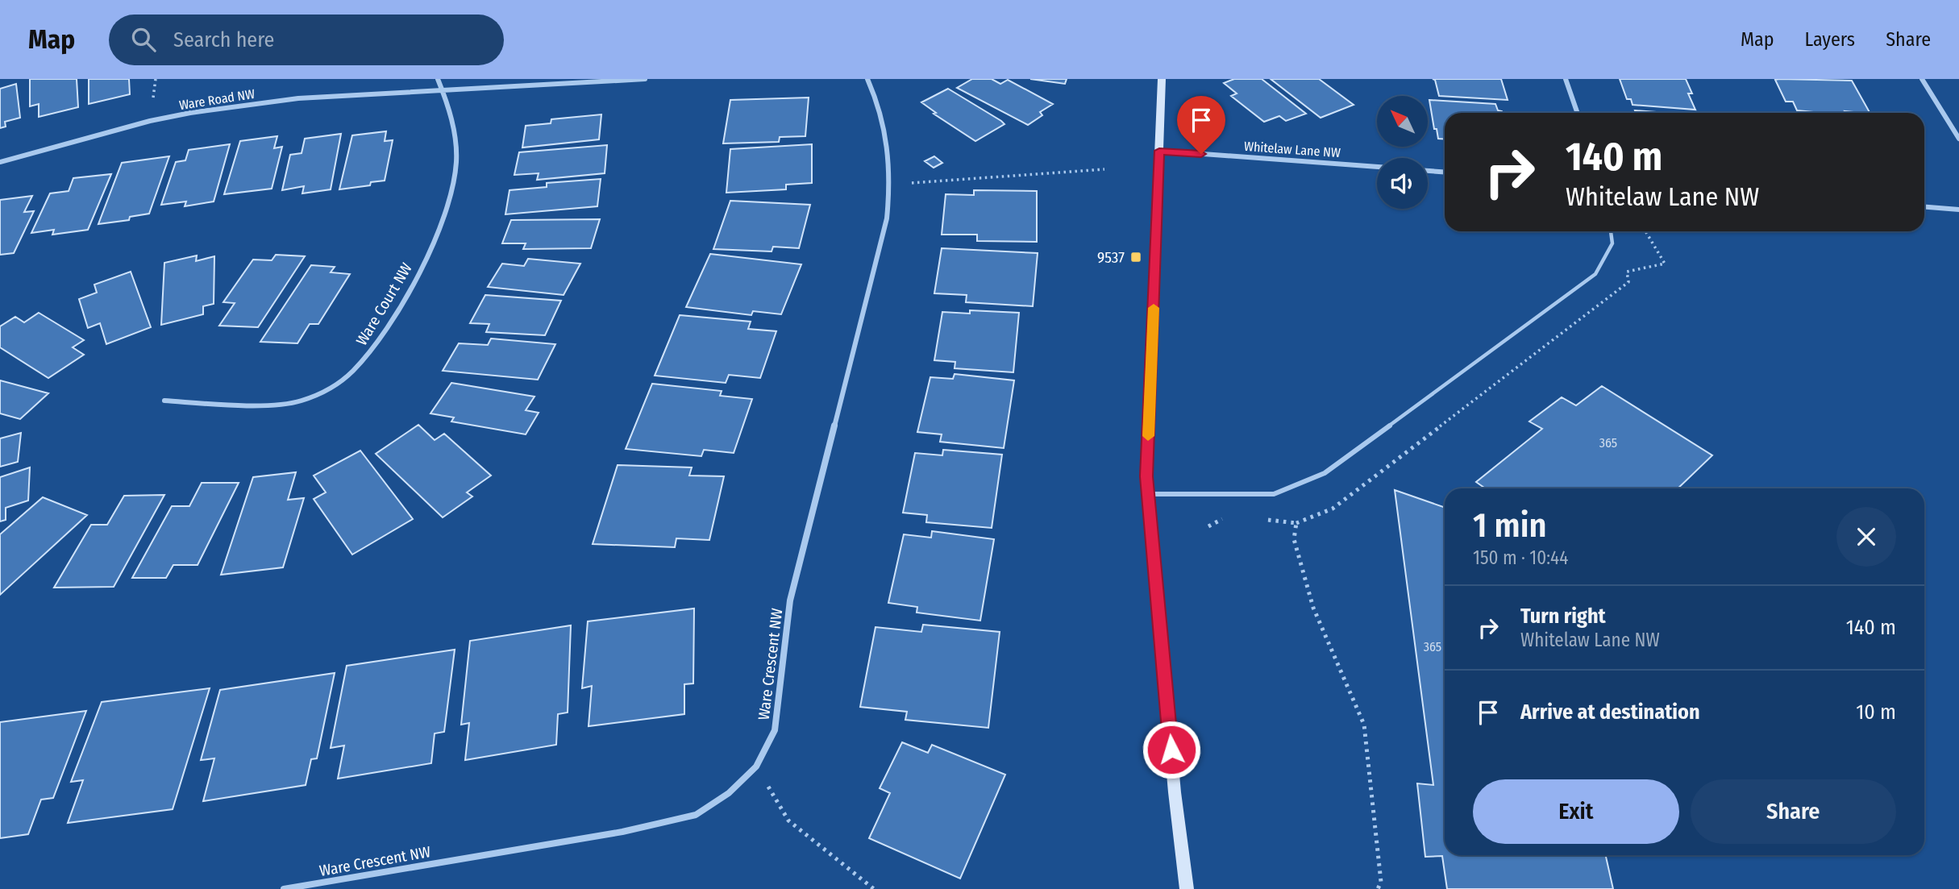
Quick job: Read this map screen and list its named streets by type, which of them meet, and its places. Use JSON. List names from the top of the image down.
{
  "streets": {
    "street": [
      "Ware Road NW",
      "Whitelaw Lane NW",
      "Ware Court NW",
      "Ware Crescent NW"
    ]
  },
  "crossings": [
    ["Ware Road NW", "Ware Court NW"]
  ],
  "places": {
    "transit": ["9537"]
  },
  "house_numbers": ["365", "365"],
  "north": "top left",
  "page": {
    "header": "Map",
    "search": "Search here",
    "nav": ["Map", "Layers", "Share"],
    "turn": ["140 m", "Whitelaw Lane NW"],
    "heading": ["1 min", "150 m · 10:44"],
    "list": [
      {
        "name": "Turn right",
        "note": "Whitelaw Lane NW",
        "value": "140 m"
      },
      {
        "name": "Arrive at destination",
        "value": "10 m"
      }
    ],
    "buttons": ["Exit", "Share"]
  }
}
